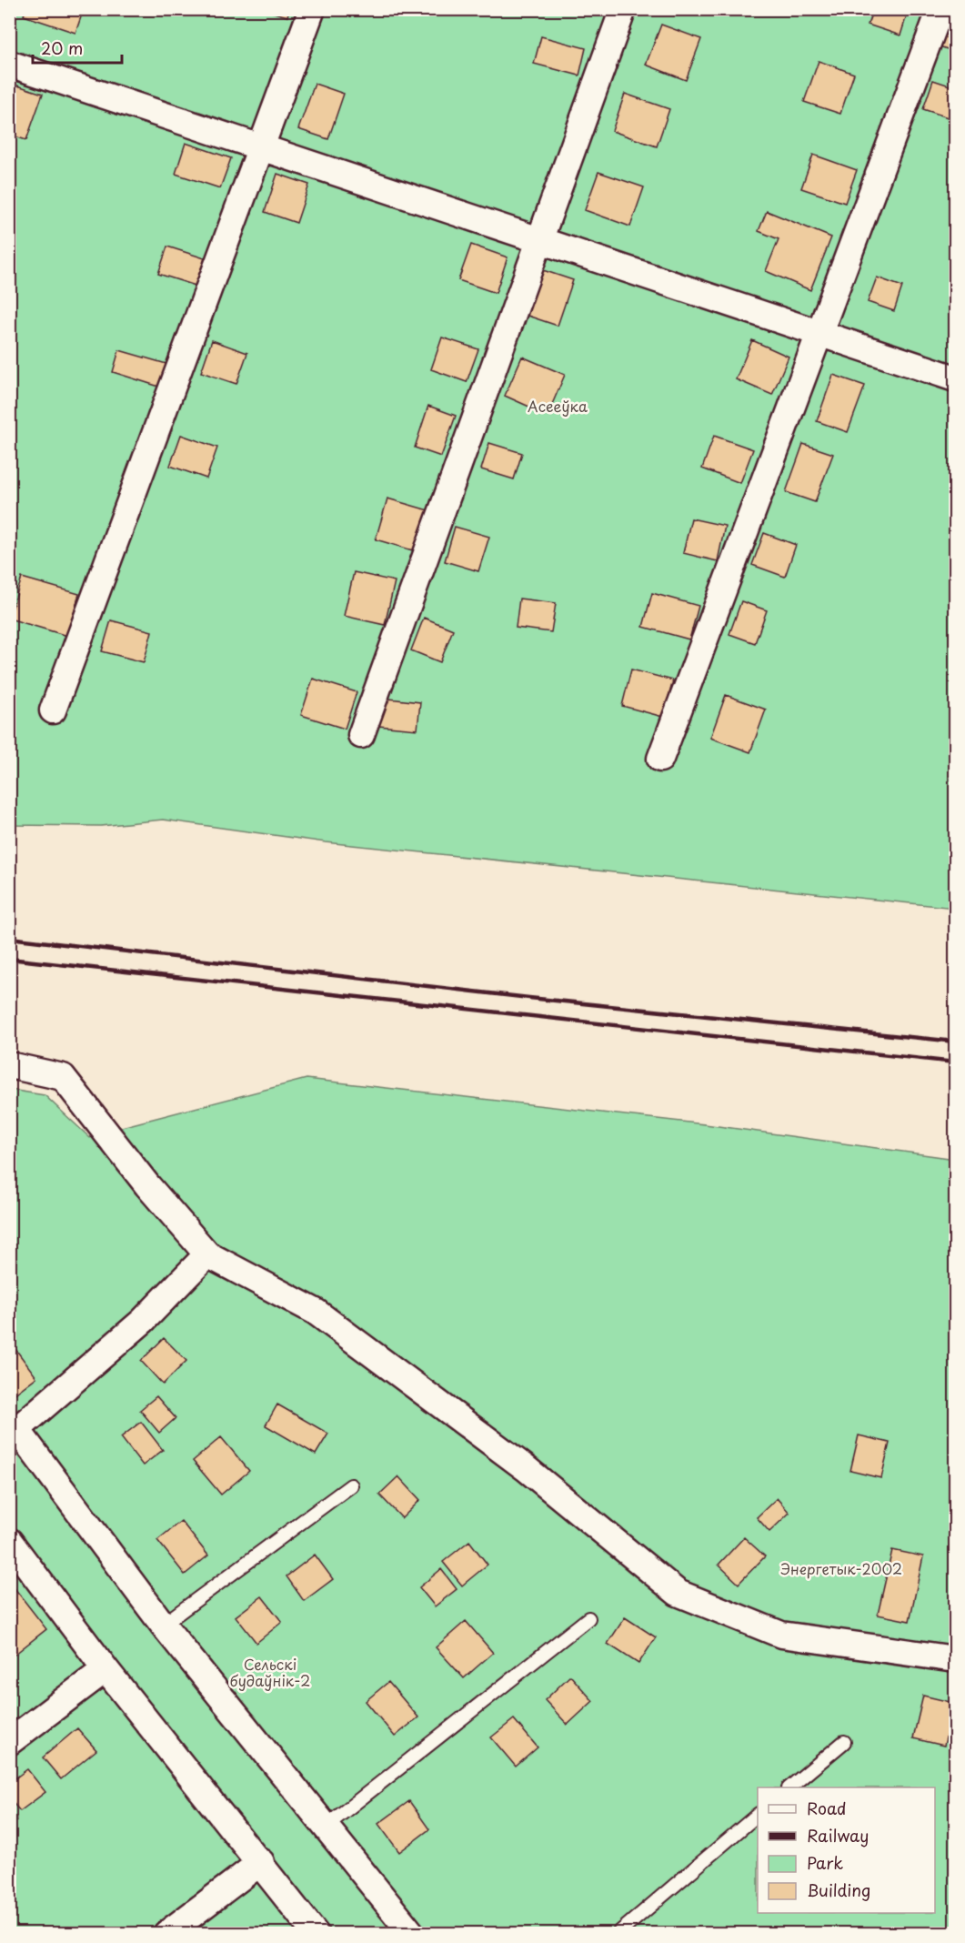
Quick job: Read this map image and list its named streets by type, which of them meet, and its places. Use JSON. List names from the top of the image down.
{
  "parks": ["Асееўка", "Энергетык-2002", "Сельскі будаўнік-2"],
  "legend": [
    "Road",
    "Railway",
    "Park",
    "Building"
  ],
  "scale_bar": "20 m"
}
